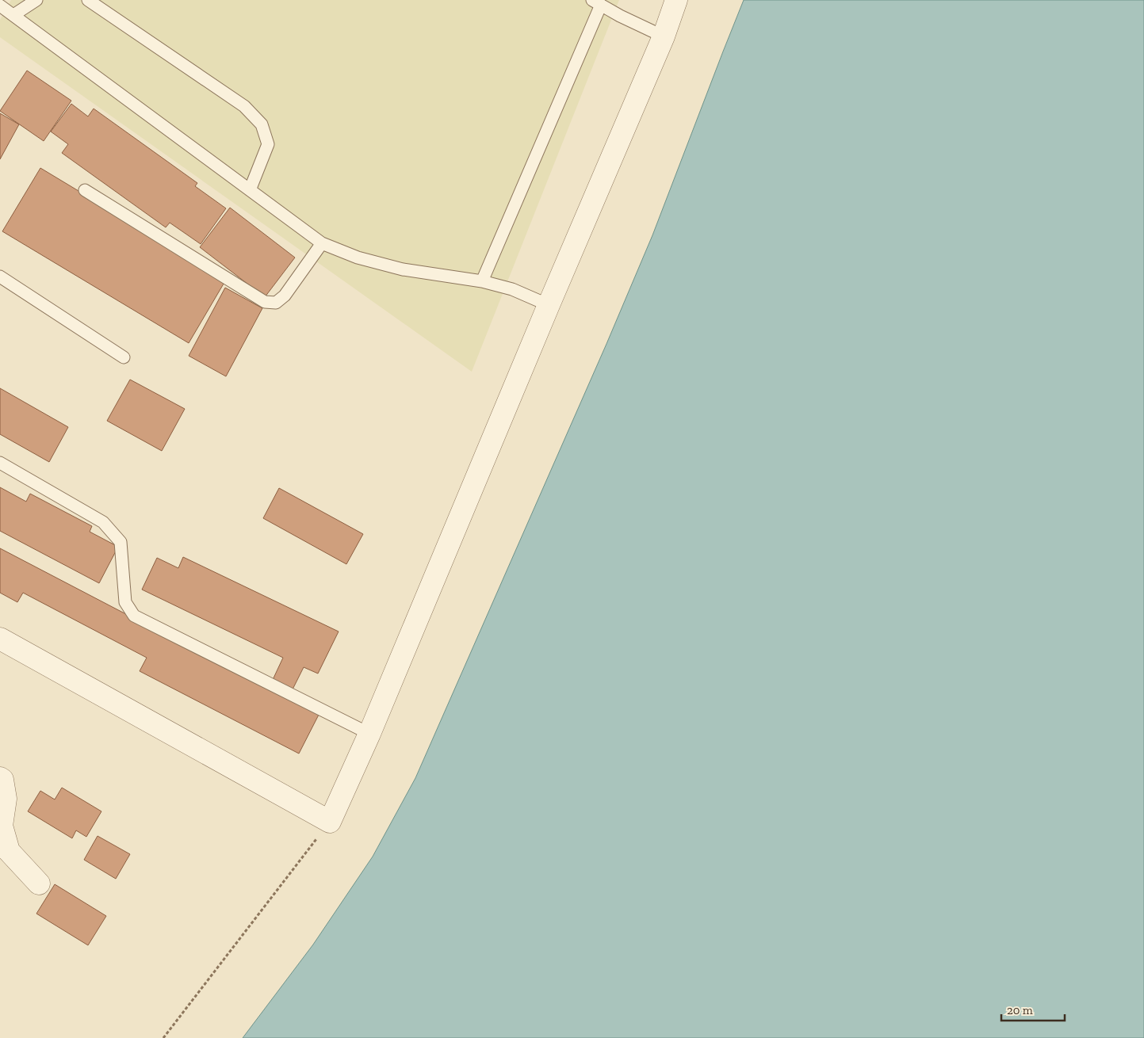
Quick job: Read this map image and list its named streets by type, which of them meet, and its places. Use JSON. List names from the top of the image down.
{
  "scale_bar": "20 m"
}
